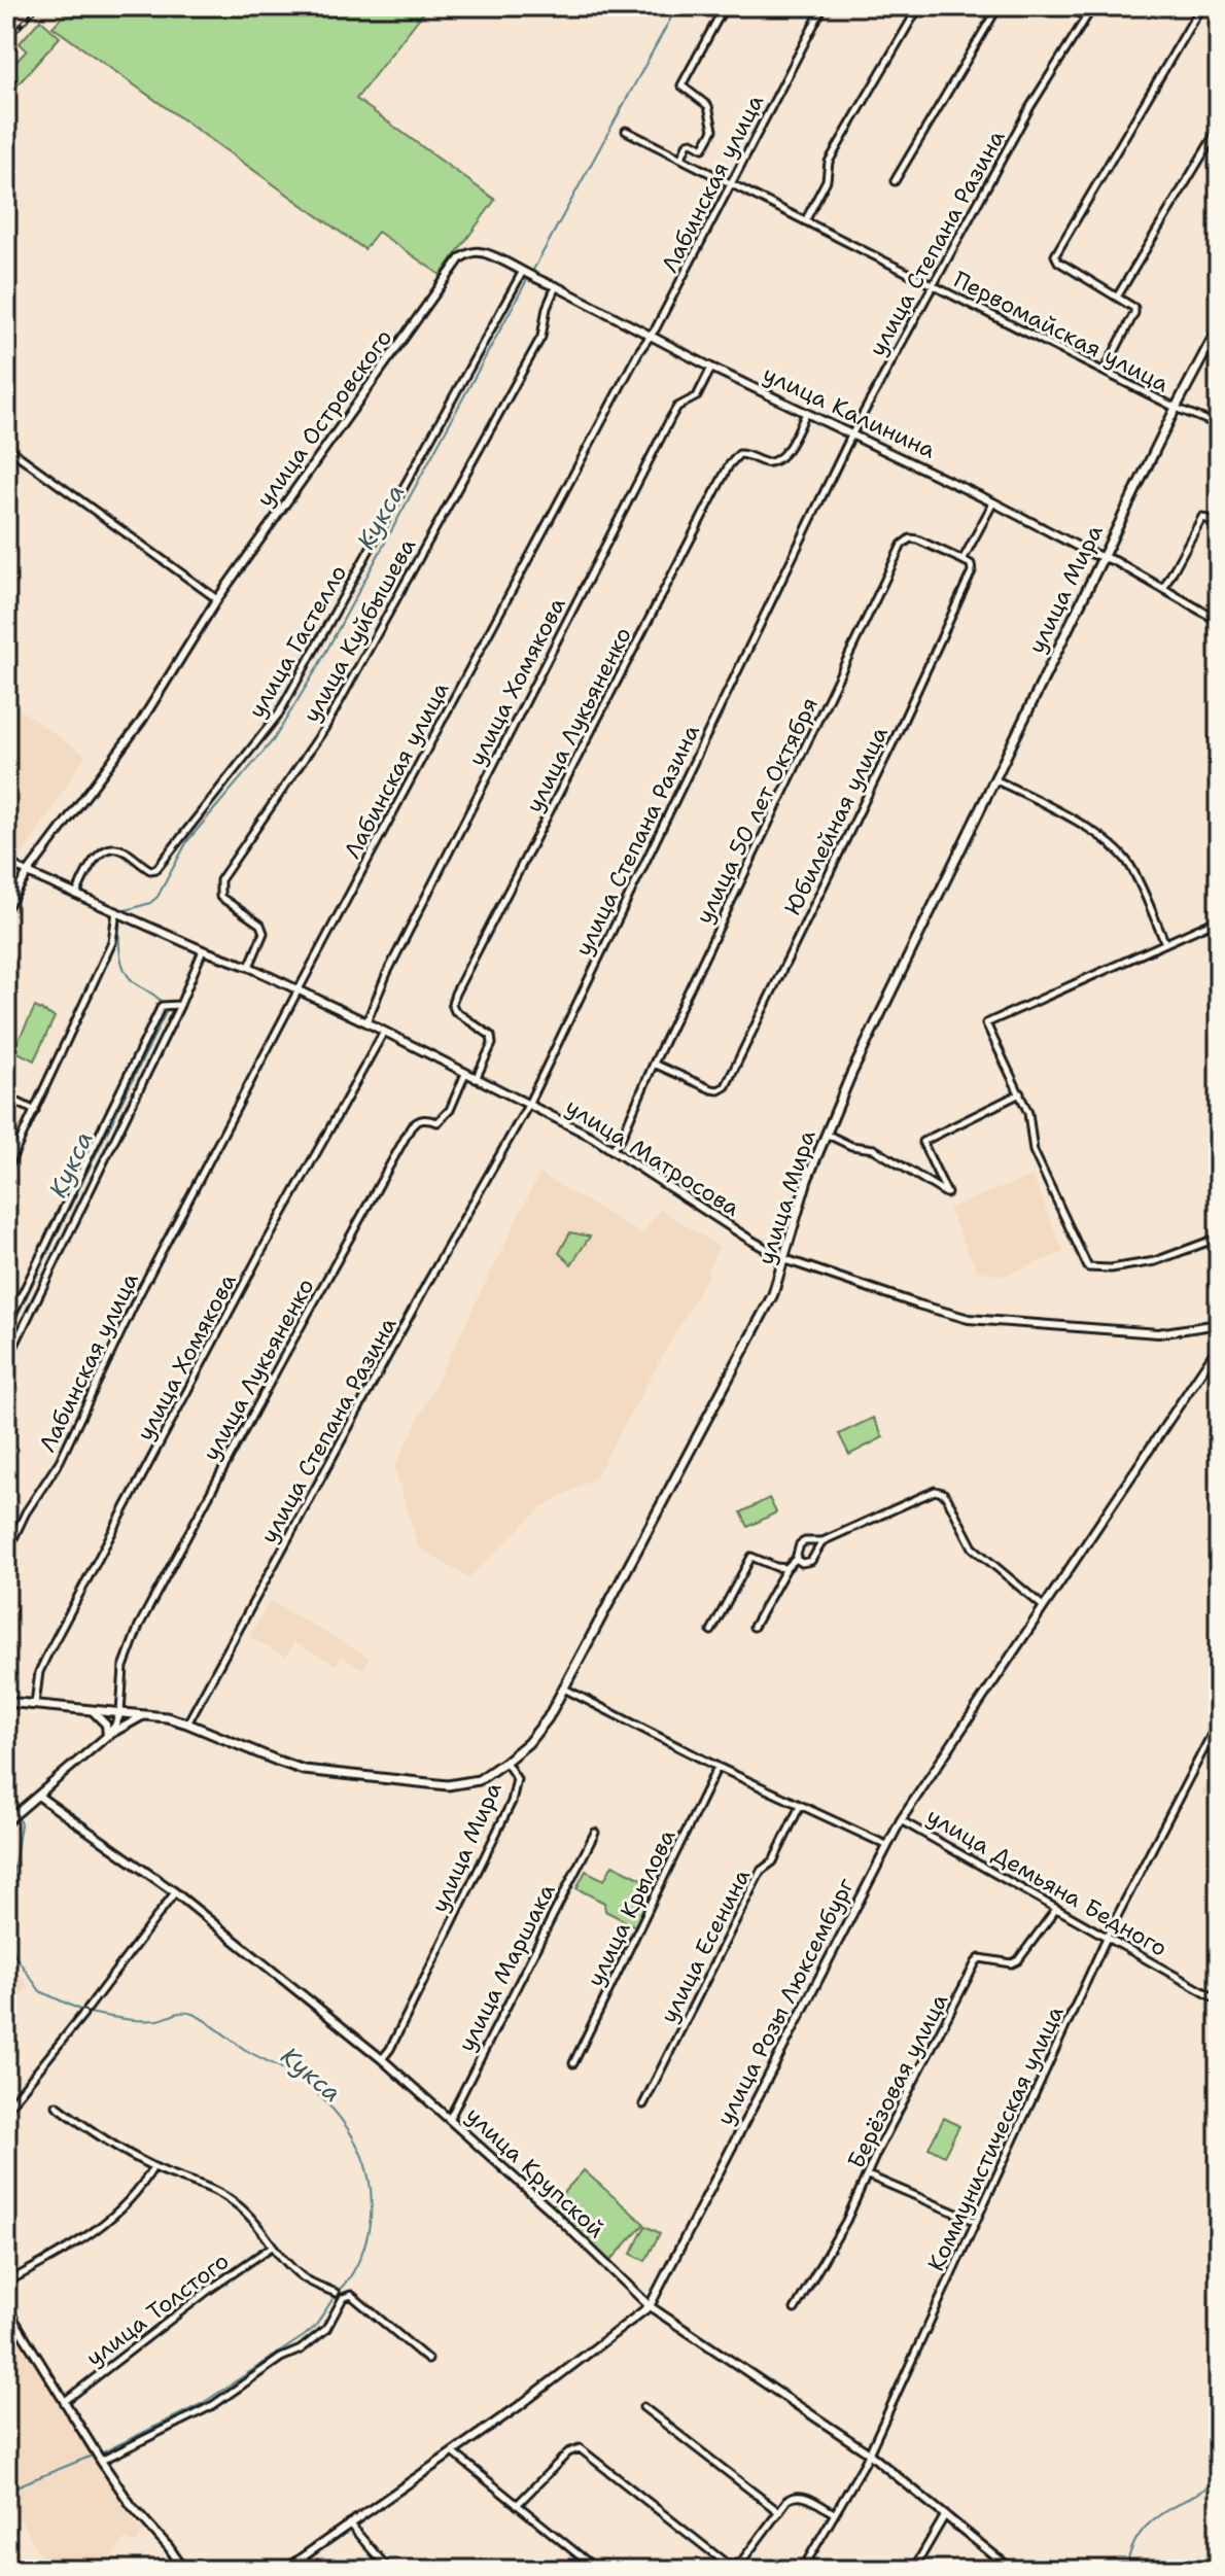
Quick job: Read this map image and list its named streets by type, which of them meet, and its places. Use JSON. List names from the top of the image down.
{
  "streets": {
    "main road": ["улица Мира"],
    "street": [
      "Лабинская улица",
      "улица Степана Разина",
      "Первомайская улица",
      "улица Калинина",
      "улица Островского",
      "улица Куйбышева",
      "улица Гастелло",
      "улица Хомякова",
      "улица Лукьяненко",
      "улица 50 лет Октября",
      "Юбилейная улица",
      "улица Матросова",
      "улица Демьяна Бедного",
      "улица Крылова",
      "улица Есенина",
      "улица Маршака",
      "улица Розы Люксембург",
      "Берёзовая улица",
      "Коммунистическая улица",
      "улица Крупской",
      "улица Толстого"
    ]
  },
  "crossings": [
    ["Лабинская улица", "Первомайская улица"],
    ["Лабинская улица", "улица Калинина"],
    ["Лабинская улица", "улица Матросова"],
    ["улица Степана Разина", "Первомайская улица"],
    ["улица Степана Разина", "улица Калинина"],
    ["улица Степана Разина", "улица Матросова"],
    ["Первомайская улица", "улица Мира"],
    ["улица Калинина", "улица Островского"],
    ["улица Калинина", "улица Мира"],
    ["улица Калинина", "улица Куйбышева"],
    ["улица Калинина", "улица Гастелло"],
    ["улица Калинина", "улица Хомякова"],
    ["улица Калинина", "улица Лукьяненко"],
    ["улица Калинина", "Юбилейная улица"],
    ["улица Островского", "улица Матросова"],
    ["улица Мира", "улица Матросова"],
    ["улица Мира", "улица Крупской"],
    ["улица Куйбышева", "улица Матросова"],
    ["улица Гастелло", "улица Матросова"],
    ["улица Хомякова", "улица Матросова"],
    ["улица Лукьяненко", "улица Матросова"],
    ["улица 50 лет Октября", "Юбилейная улица"],
    ["улица 50 лет Октября", "улица Матросова"],
    ["улица Демьяна Бедного", "улица Розы Люксембург"],
    ["улица Демьяна Бедного", "Берёзовая улица"],
    ["улица Демьяна Бедного", "Коммунистическая улица"],
    ["улица Маршака", "улица Крупской"],
    ["улица Розы Люксембург", "улица Крупской"],
    ["Коммунистическая улица", "улица Крупской"]
  ],
  "water": ["Кукса"]
}
